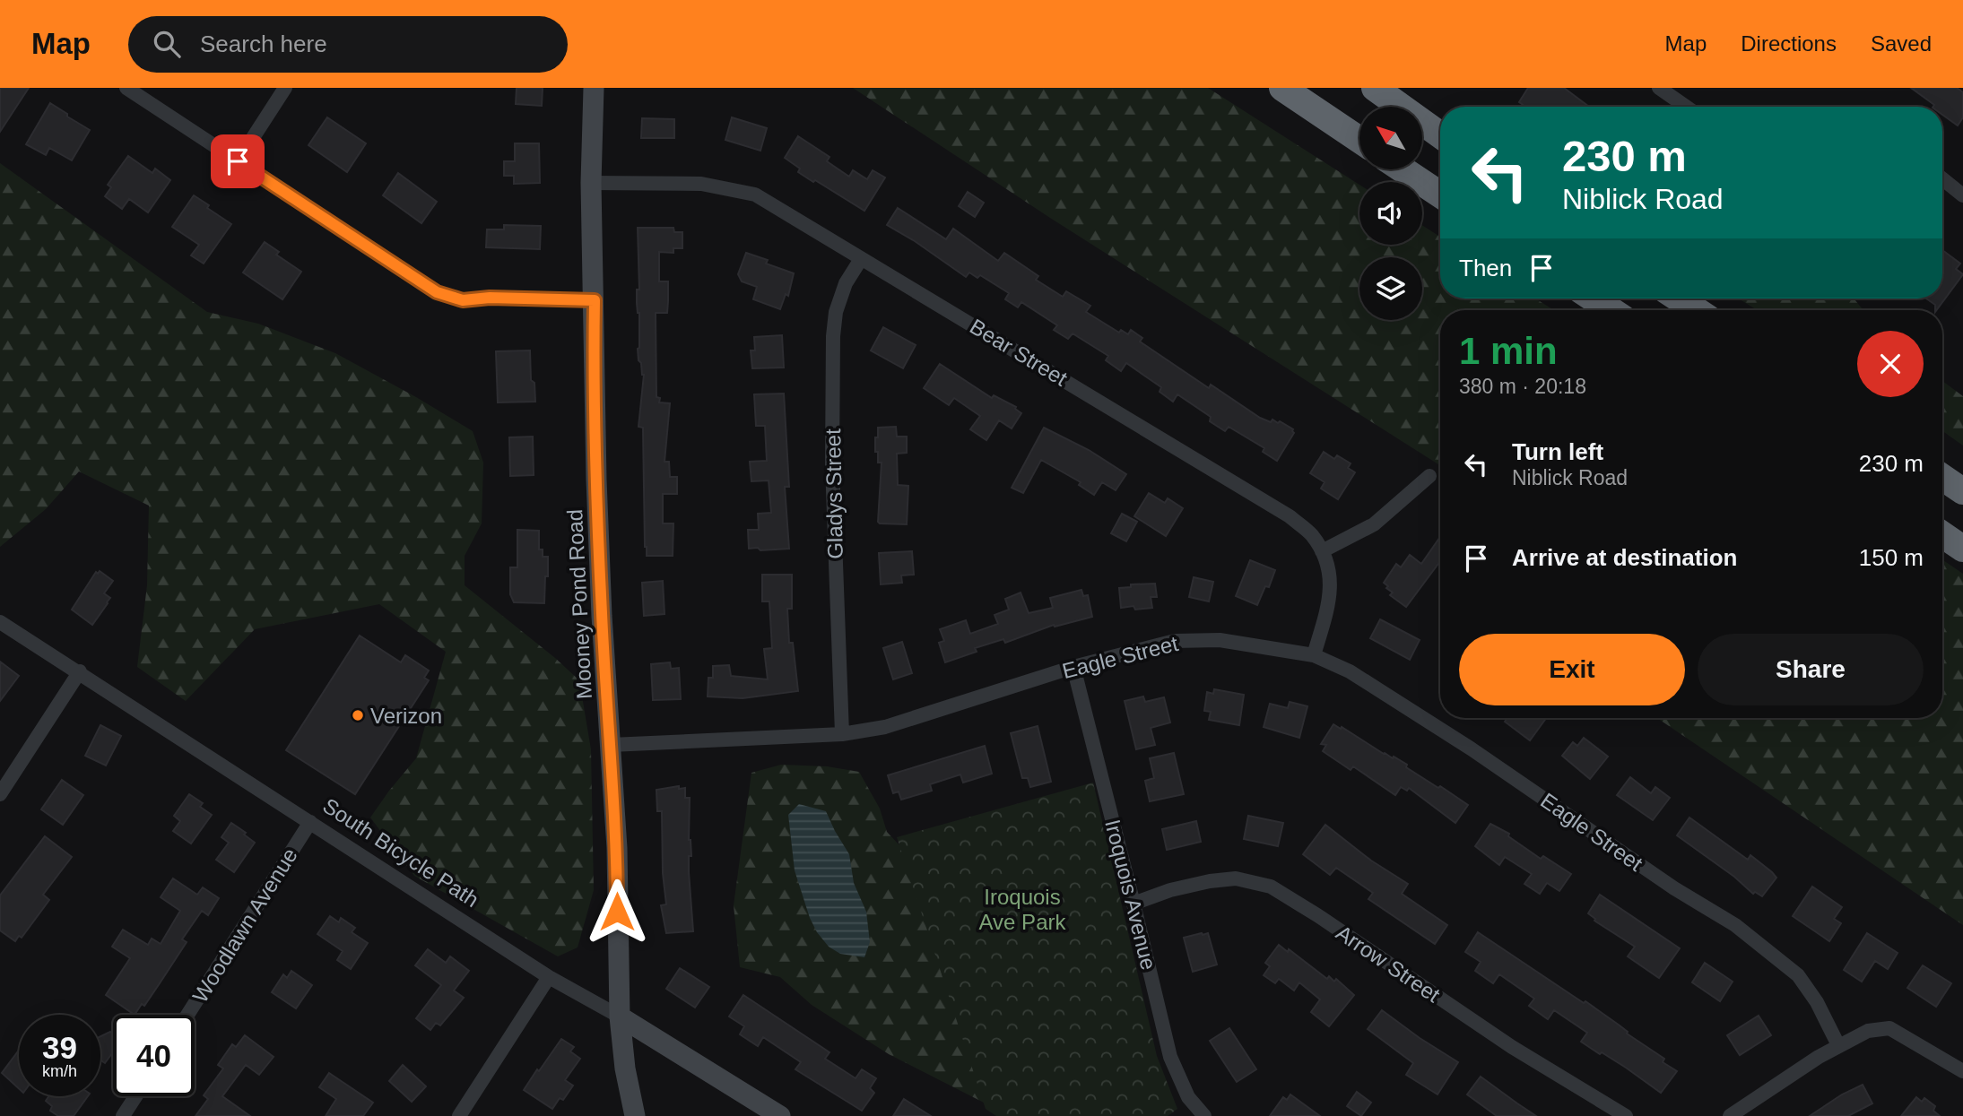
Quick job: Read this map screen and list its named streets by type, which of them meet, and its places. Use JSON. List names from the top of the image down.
{
  "streets": {
    "street": [
      "Bear Street",
      "Gladys Street",
      "Mooney Pond Road",
      "Eagle Street",
      "South Bicycle Path",
      "Iroquois Avenue",
      "Woodlawn Avenue",
      "Arrow Street"
    ]
  },
  "crossings": [
    ["Bear Street", "Gladys Street"],
    ["Bear Street", "Mooney Pond Road"],
    ["Bear Street", "Eagle Street"],
    ["Gladys Street", "Eagle Street"],
    ["Mooney Pond Road", "Eagle Street"],
    ["Mooney Pond Road", "South Bicycle Path"],
    ["Eagle Street", "Iroquois Avenue"],
    ["South Bicycle Path", "Woodlawn Avenue"],
    ["Iroquois Avenue", "Arrow Street"]
  ],
  "parks": ["Iroquois Ave Park"],
  "places": ["Verizon"],
  "north": "top left",
  "page": {
    "header": "Map",
    "search": "Search here",
    "nav": ["Map", "Directions", "Saved"],
    "turn": ["230 m", "Niblick Road"],
    "then": "Then",
    "heading": ["1 min", "380 m · 20:18"],
    "list": [
      {
        "name": "Turn left",
        "note": "Niblick Road",
        "value": "230 m"
      },
      {
        "name": "Arrive at destination",
        "value": "150 m"
      }
    ],
    "buttons": ["Exit", "Share"],
    "speed": "39 km/h",
    "limit": "40"
  }
}
